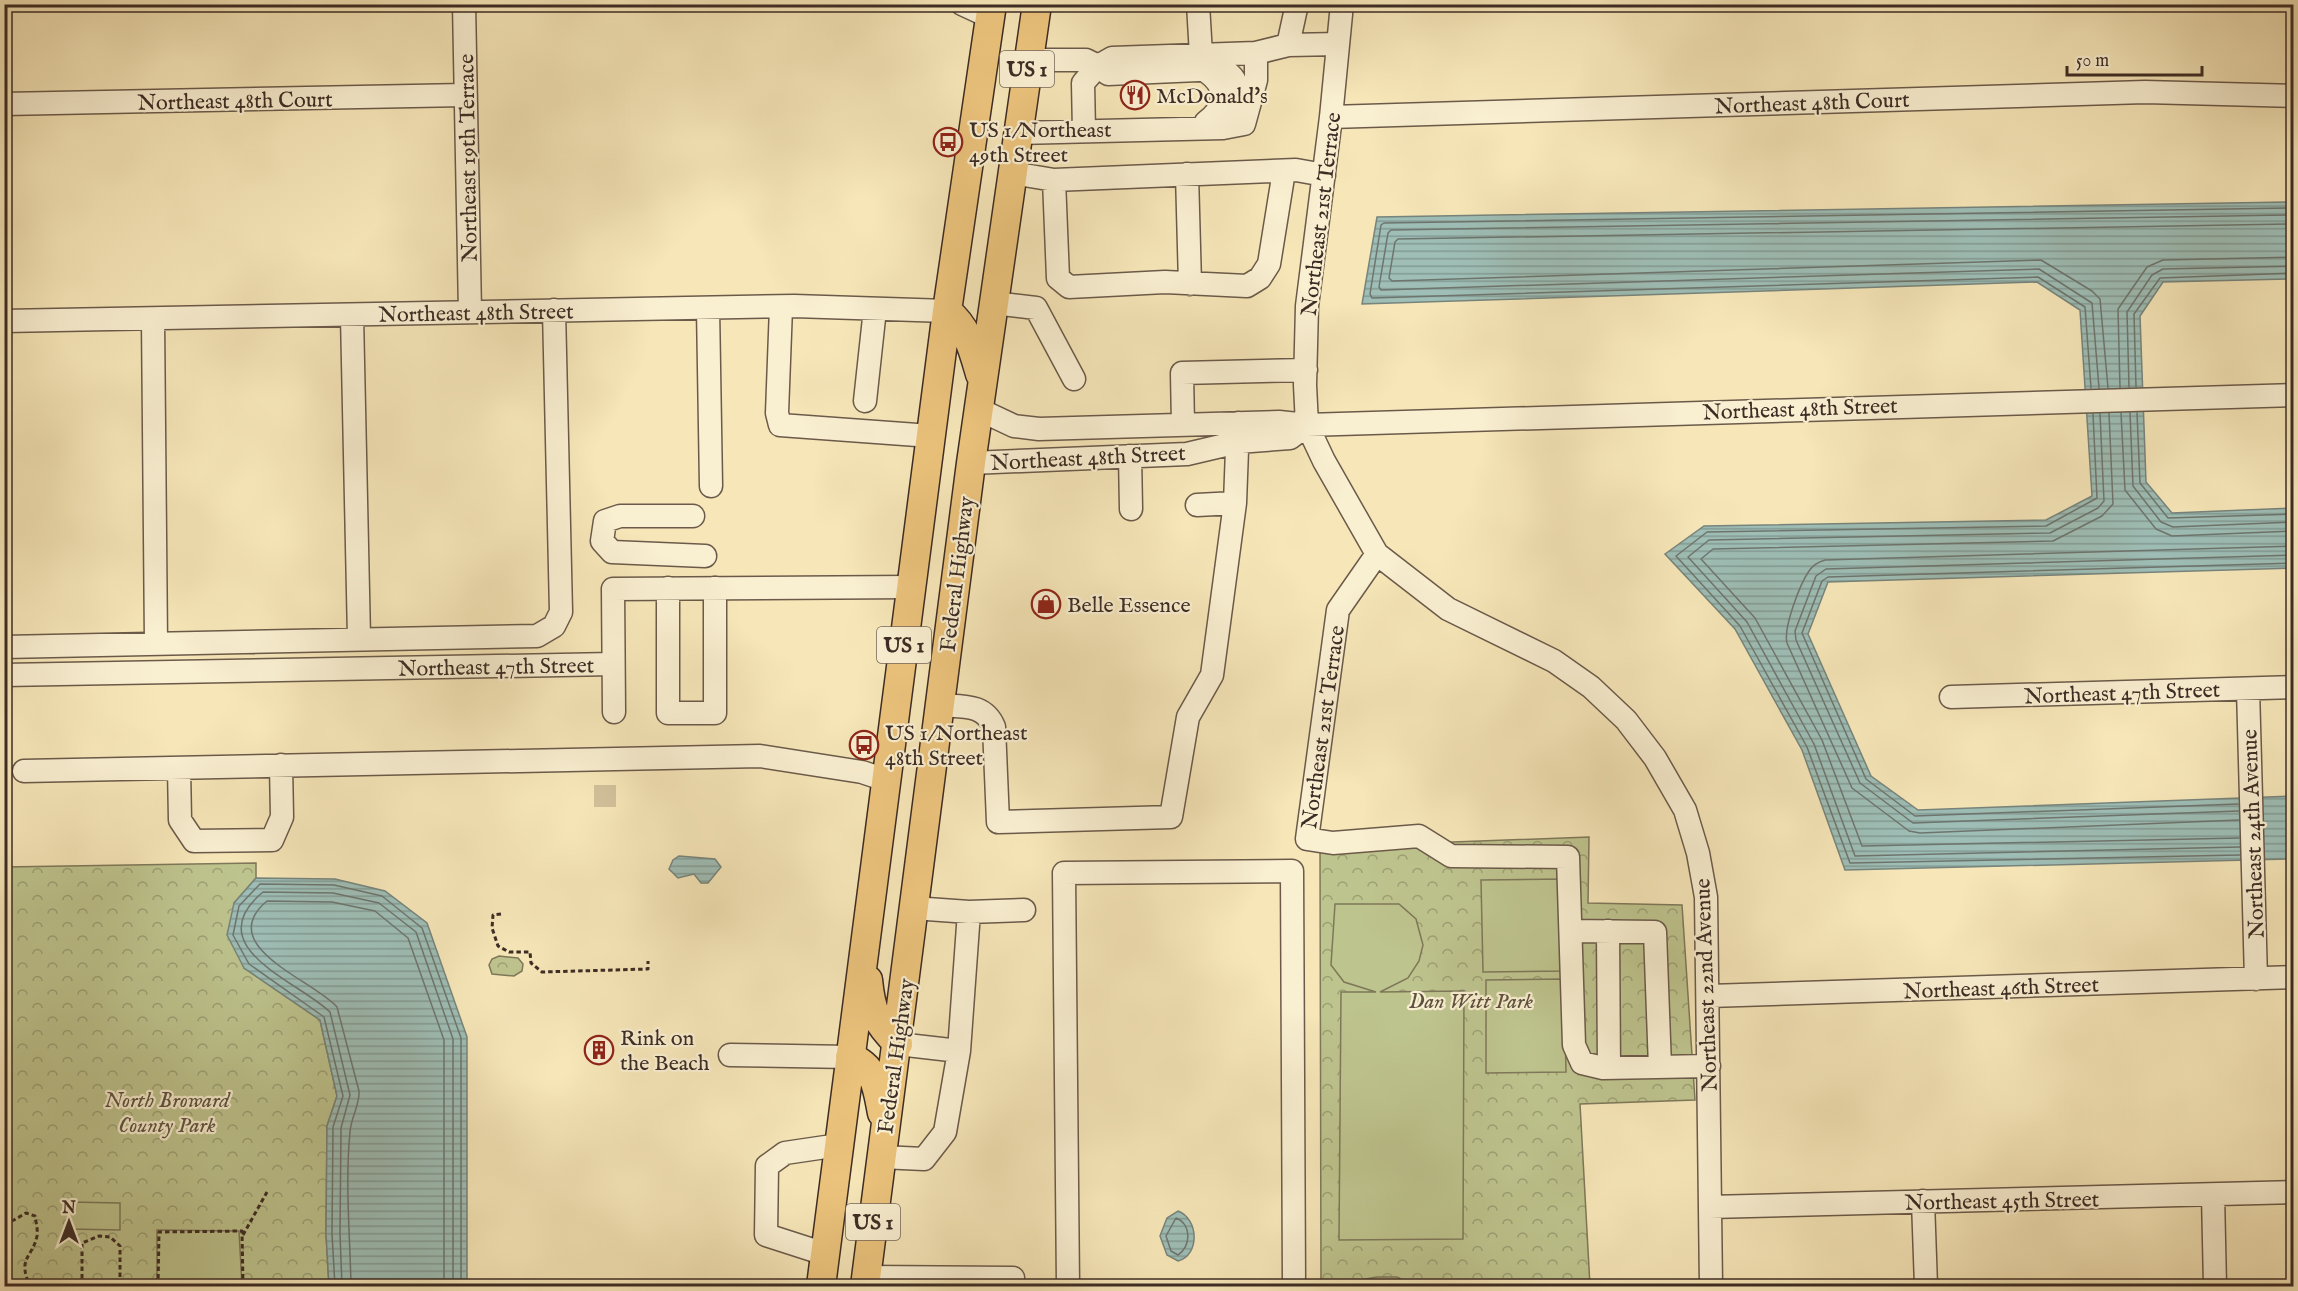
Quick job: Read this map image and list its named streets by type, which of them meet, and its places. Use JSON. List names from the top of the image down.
{
  "streets": {
    "main road": ["US 1", "Federal Highway"],
    "street": [
      "Northeast 48th Court",
      "Northeast 19th Terrace",
      "Northeast 21st Terrace",
      "Northeast 48th Street",
      "Northeast 47th Street",
      "Northeast 24th Avenue",
      "Northeast 22nd Avenue",
      "Northeast 46th Street",
      "Northeast 45th Street"
    ]
  },
  "crossings": [
    ["Northeast 48th Court", "Northeast 19th Terrace"],
    ["Northeast 48th Court", "Northeast 21st Terrace"],
    ["Northeast 19th Terrace", "Northeast 48th Street"],
    ["Northeast 21st Terrace", "Northeast 48th Street"],
    ["Northeast 21st Terrace", "Northeast 22nd Avenue"],
    ["Northeast 48th Street", "Federal Highway"],
    ["Northeast 48th Street", "Northeast 22nd Avenue"],
    ["Federal Highway", "Northeast 47th Street"],
    ["Northeast 47th Street", "Northeast 24th Avenue"],
    ["Northeast 24th Avenue", "Northeast 46th Street"],
    ["Northeast 22nd Avenue", "Northeast 46th Street"],
    ["Northeast 22nd Avenue", "Northeast 45th Street"]
  ],
  "parks": ["Dan Witt Park", "North Broward County Park"],
  "places": {
    "restaurant": ["McDonald's"],
    "bus stop": ["US 1/Northeast 49th Street", "US 1/Northeast 48th Street"],
    "shop": ["Belle Essence"],
    "building": ["Rink on the Beach"]
  },
  "scale_bar": "50 m",
  "north": "top"
}
